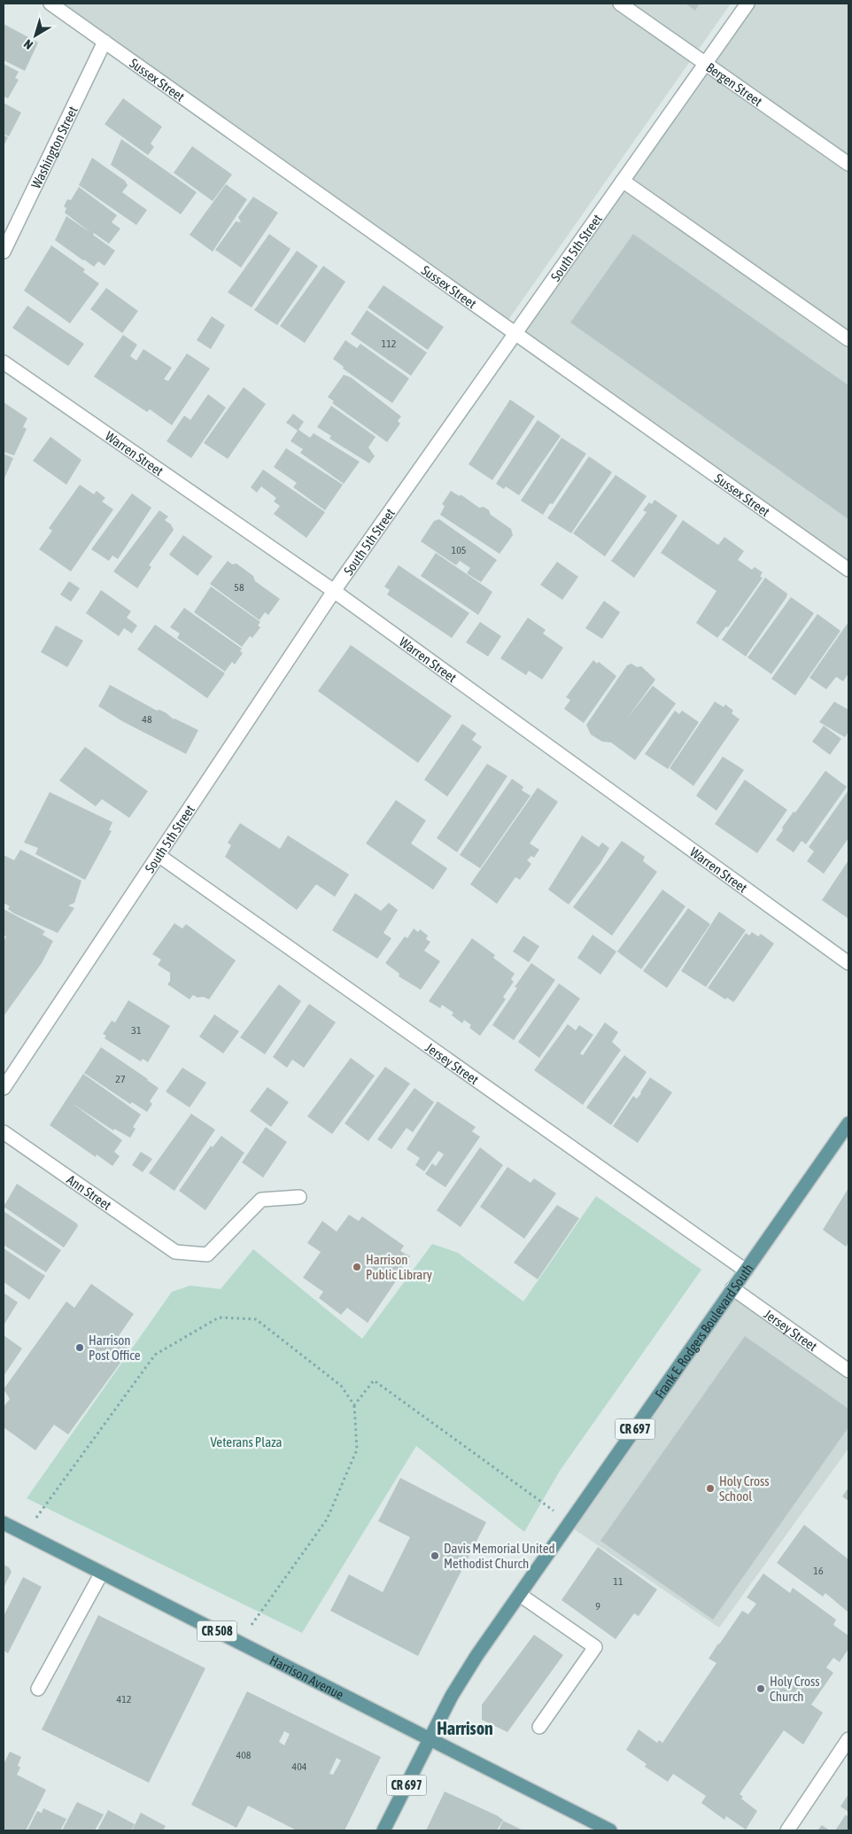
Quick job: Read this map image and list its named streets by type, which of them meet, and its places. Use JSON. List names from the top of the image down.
{
  "streets": {
    "main road": [
      "Frank E. Rodgers Boulevard South",
      "CR 697",
      "CR 508",
      "Harrison Avenue"
    ],
    "street": [
      "Sussex Street",
      "Bergen Street",
      "Washington Street",
      "South 5th Street",
      "Warren Street",
      "Jersey Street",
      "Ann Street"
    ]
  },
  "crossings": [
    ["Sussex Street", "Washington Street"],
    ["Sussex Street", "South 5th Street"],
    ["Bergen Street", "South 5th Street"],
    ["South 5th Street", "Warren Street"],
    ["South 5th Street", "Jersey Street"],
    ["Jersey Street", "Frank E. Rodgers Boulevard South"],
    ["Frank E. Rodgers Boulevard South", "CR 697"],
    ["Frank E. Rodgers Boulevard South", "Harrison Avenue"],
    ["CR 697", "Harrison Avenue"]
  ],
  "districts": ["Harrison"],
  "parks": ["Veterans Plaza"],
  "places": [
    "Harrison Public Library",
    "Harrison Post Office",
    "Holy Cross School",
    "Davis Memorial United Methodist Church",
    "Holy Cross Church"
  ],
  "house_numbers": [
    "112",
    "105",
    "58",
    "48",
    "31",
    "27",
    "16",
    "11",
    "9",
    "412",
    "408",
    "404"
  ],
  "north": "bottom left"
}
